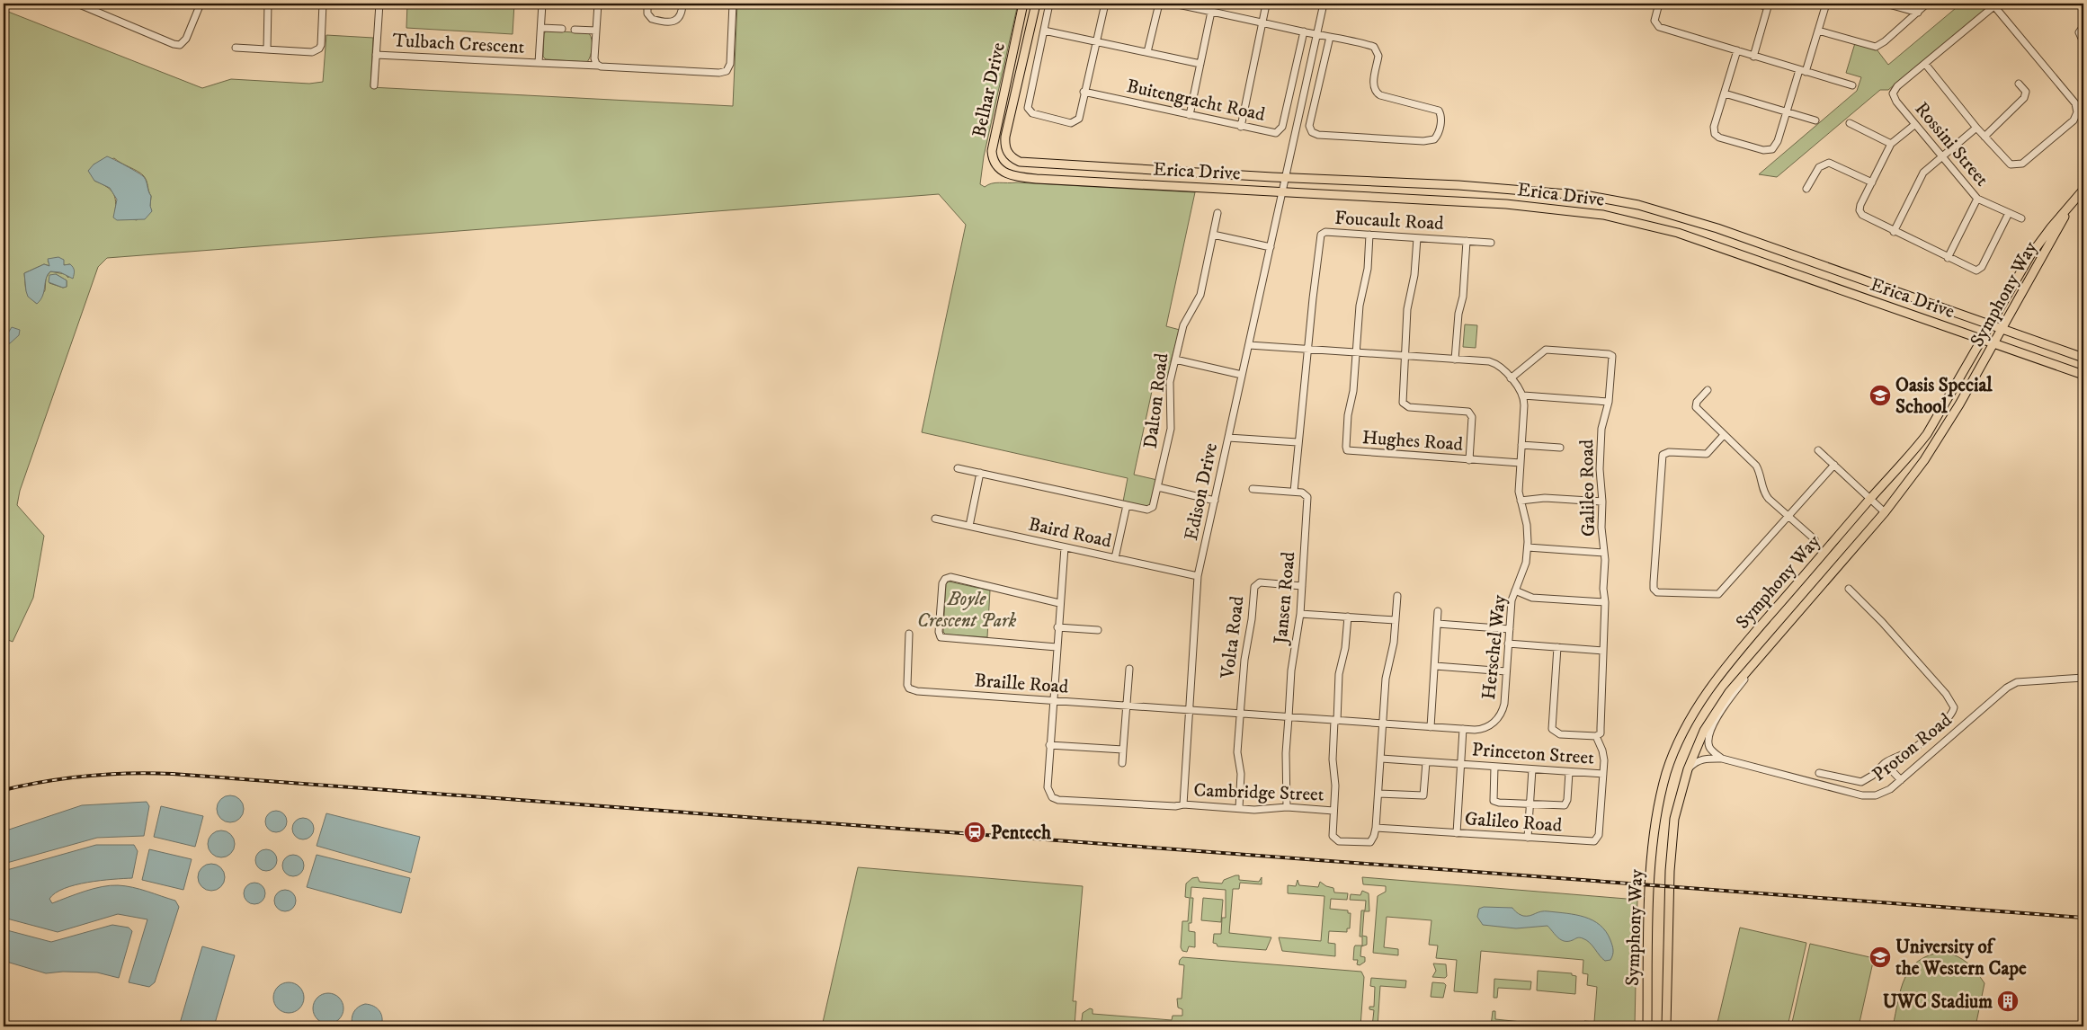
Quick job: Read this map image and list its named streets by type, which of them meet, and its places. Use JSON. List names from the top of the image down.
{
  "streets": {
    "main road": ["Belhar Drive", "Erica Drive", "Symphony Way"],
    "street": [
      "Tulbach Crescent",
      "Buitengracht Road",
      "Rossini Street",
      "Foucault Road",
      "Dalton Road",
      "Hughes Road",
      "Galileo Road",
      "Edison Drive",
      "Baird Road",
      "Jansen Road",
      "Volta Road",
      "Herschel Way",
      "Braille Road",
      "Proton Road",
      "Princeton Street",
      "Cambridge Street"
    ]
  },
  "crossings": [
    ["Belhar Drive", "Erica Drive"],
    ["Erica Drive", "Symphony Way"],
    ["Erica Drive", "Edison Drive"],
    ["Symphony Way", "Proton Road"],
    ["Hughes Road", "Herschel Way"],
    ["Galileo Road", "Princeton Street"],
    ["Edison Drive", "Baird Road"],
    ["Edison Drive", "Herschel Way"],
    ["Edison Drive", "Braille Road"],
    ["Edison Drive", "Cambridge Street"],
    ["Jansen Road", "Volta Road"],
    ["Jansen Road", "Herschel Way"],
    ["Jansen Road", "Cambridge Street"],
    ["Volta Road", "Herschel Way"],
    ["Volta Road", "Cambridge Street"],
    ["Herschel Way", "Braille Road"]
  ],
  "parks": ["Boyle Crescent Park"],
  "places": {
    "school or university": ["Oasis Special School", "University of the Western Cape"],
    "station": ["Pentech"],
    "building": ["UWC Stadium"]
  }
}
